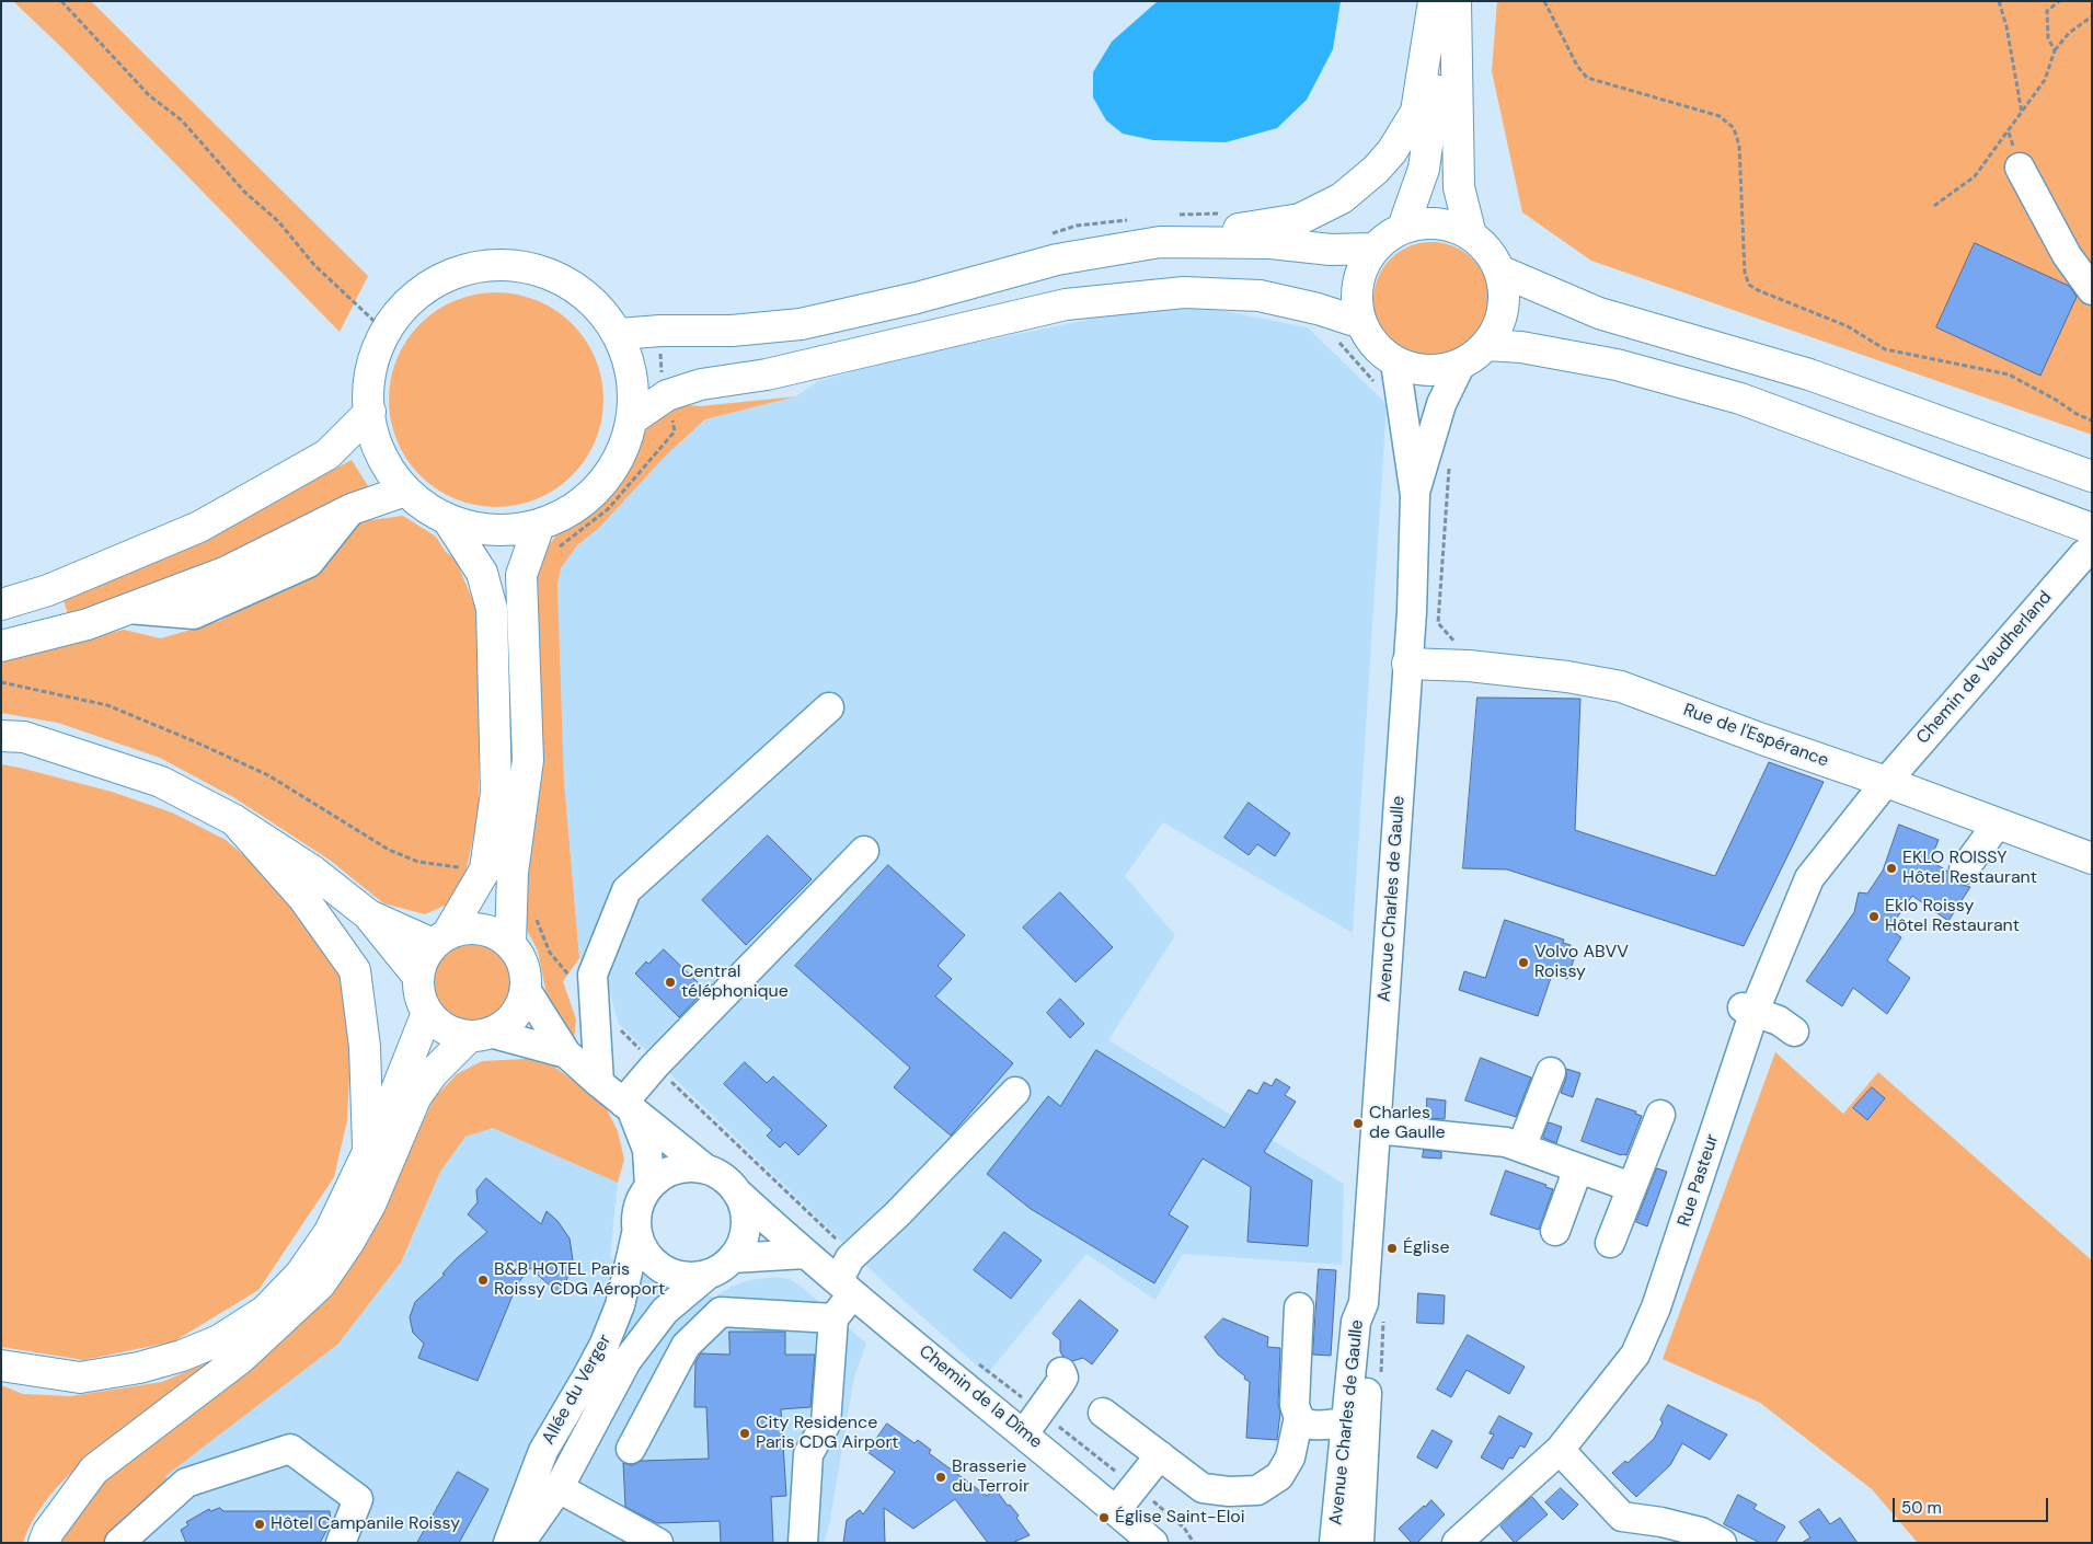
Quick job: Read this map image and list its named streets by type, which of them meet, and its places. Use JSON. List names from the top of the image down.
{
  "streets": {
    "main road": ["Rue de l'Espérance"],
    "street": [
      "Chemin de Vaudherland",
      "Avenue Charles de Gaulle",
      "Rue Pasteur",
      "Allée du Verger",
      "Chemin de la Dîme"
    ]
  },
  "crossings": [
    ["Chemin de Vaudherland", "Rue de l'Espérance"],
    ["Chemin de Vaudherland", "Rue Pasteur"],
    ["Rue de l'Espérance", "Avenue Charles de Gaulle"],
    ["Rue de l'Espérance", "Rue Pasteur"],
    ["Allée du Verger", "Chemin de la Dîme"]
  ],
  "places": [
    "EKLO ROISSY Hôtel Restaurant",
    "Eklo Roissy Hôtel Restaurant",
    "Volvo ABVV Roissy",
    "Central téléphonique",
    "Charles de Gaulle",
    "Église",
    "B&B HOTEL Paris Roissy CDG Aéroport",
    "City Residence Paris CDG Airport",
    "Brasserie du Terroir",
    "Église Saint-Eloi",
    "Hôtel Campanile Roissy"
  ],
  "scale_bar": "50 m"
}
